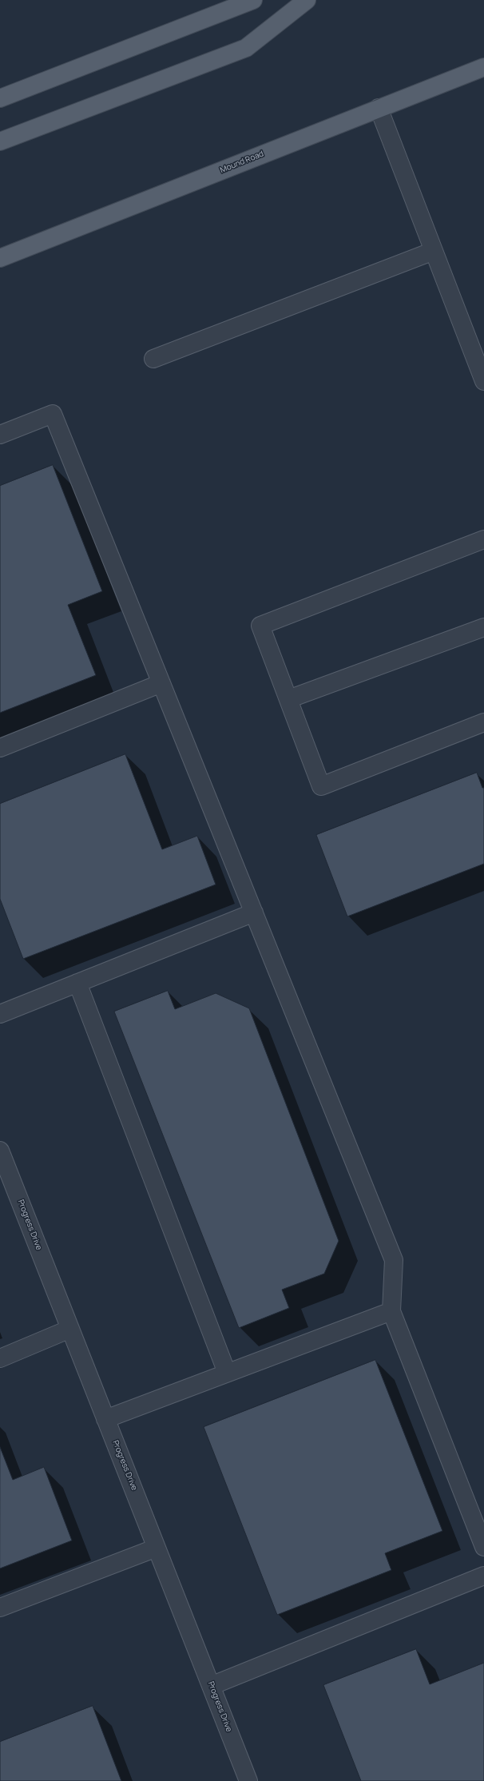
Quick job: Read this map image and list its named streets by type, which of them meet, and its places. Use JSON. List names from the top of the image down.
{
  "streets": {
    "main road": ["Mound Road"],
    "street": ["Progress Drive"]
  }
}
